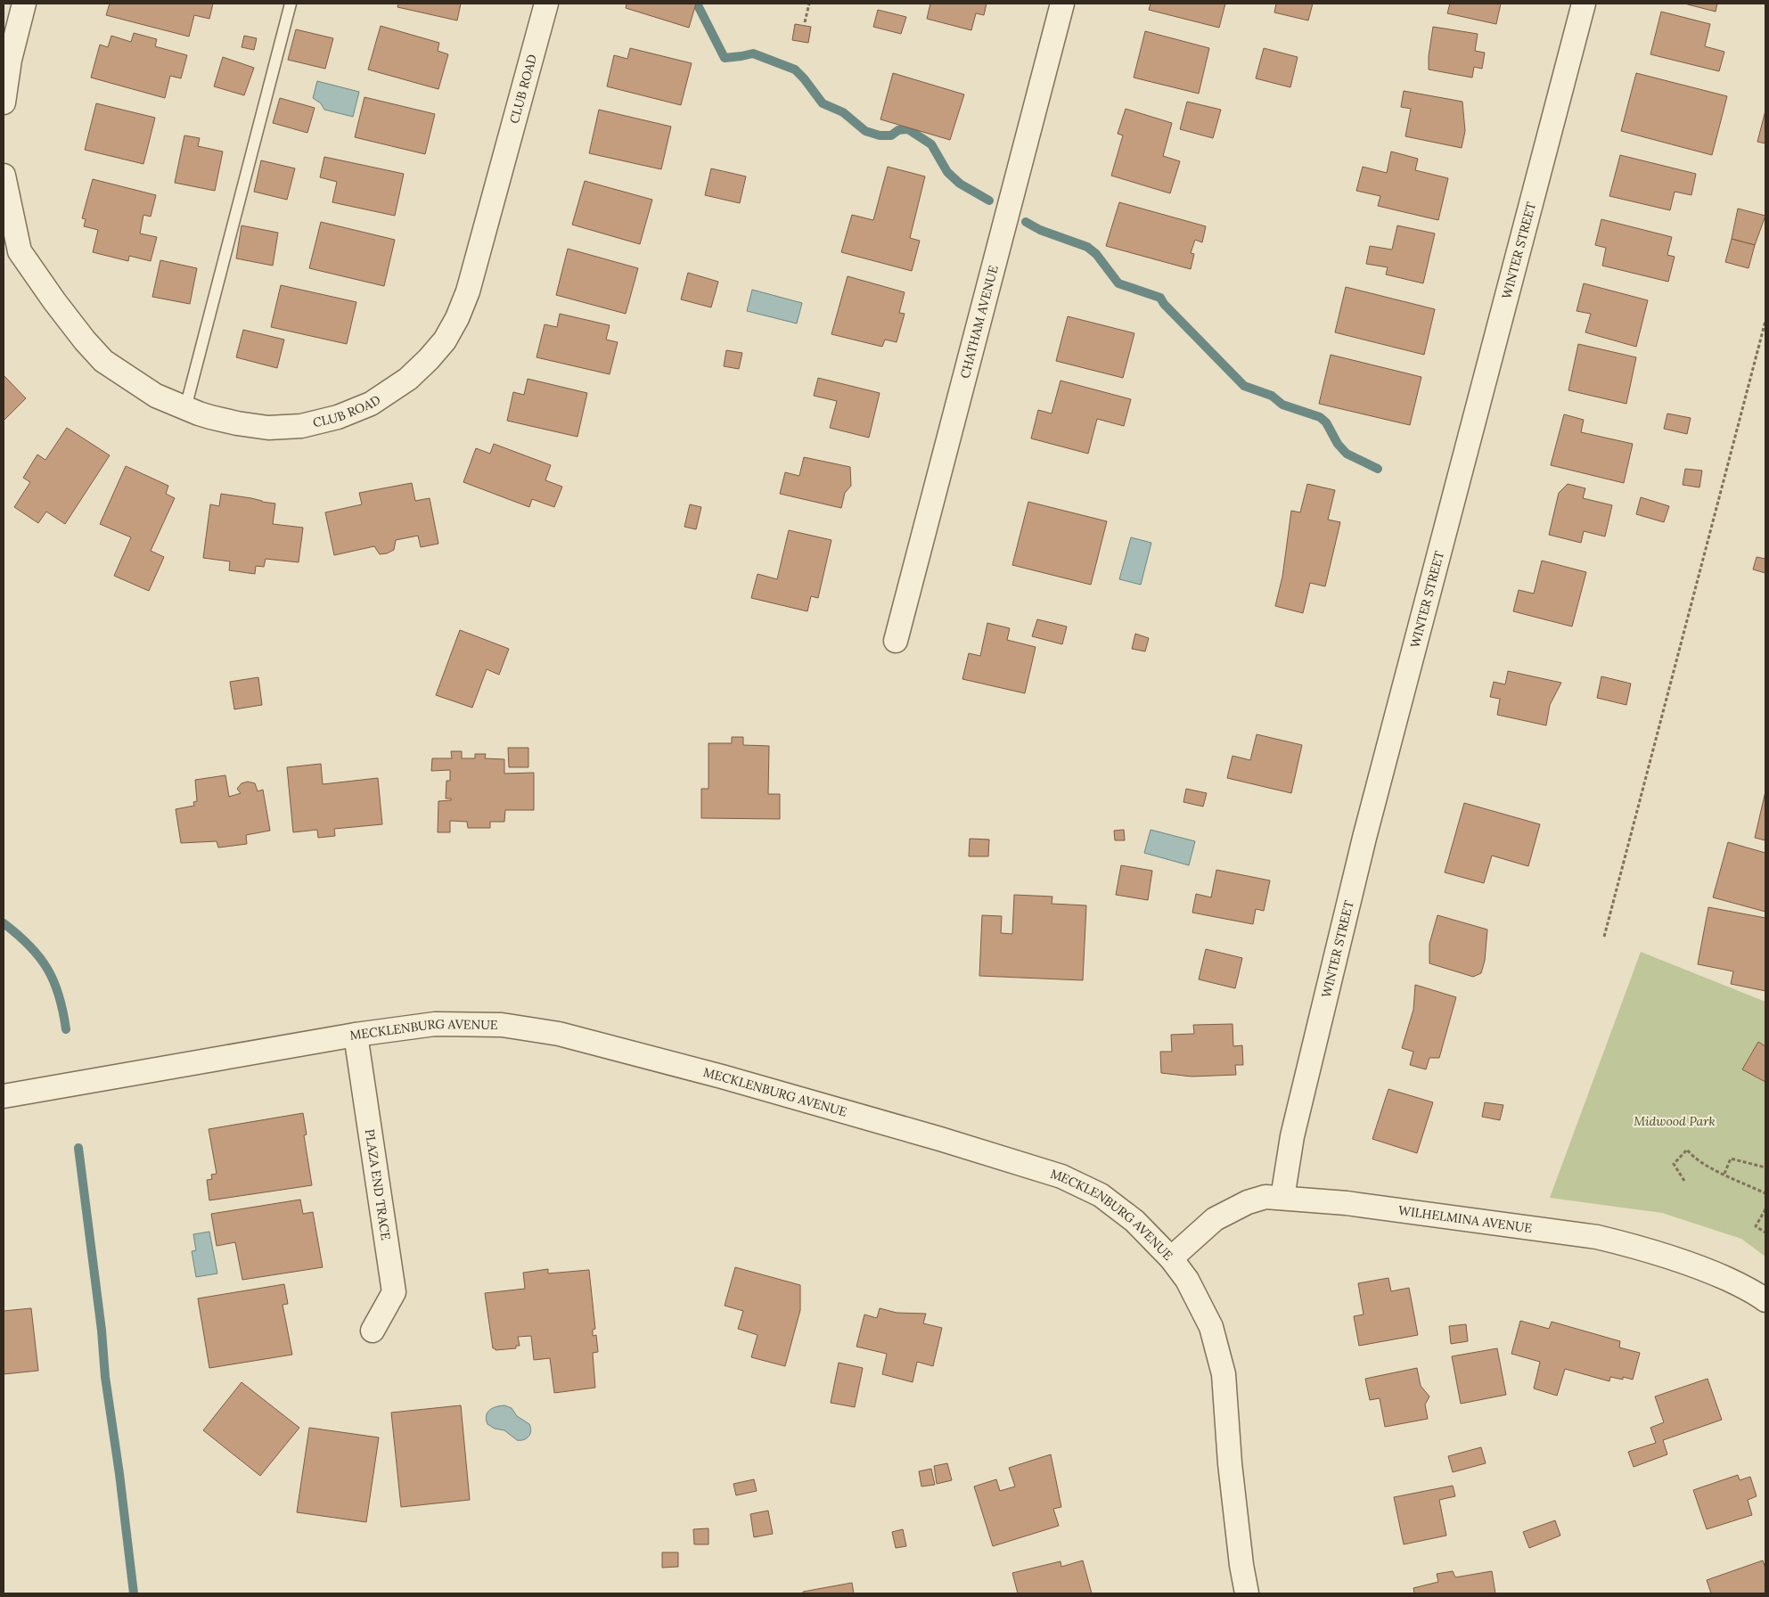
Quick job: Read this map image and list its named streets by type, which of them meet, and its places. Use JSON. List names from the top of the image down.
{
  "streets": {
    "street": [
      "CLUB ROAD",
      "WINTER STREET",
      "CHATHAM AVENUE",
      "MECKLENBURG AVENUE",
      "PLAZA END TRACE",
      "WILHELMINA AVENUE"
    ]
  },
  "crossings": [
    ["WINTER STREET", "WILHELMINA AVENUE"],
    ["MECKLENBURG AVENUE", "PLAZA END TRACE"],
    ["MECKLENBURG AVENUE", "WILHELMINA AVENUE"]
  ],
  "parks": ["Midwood Park"]
}
